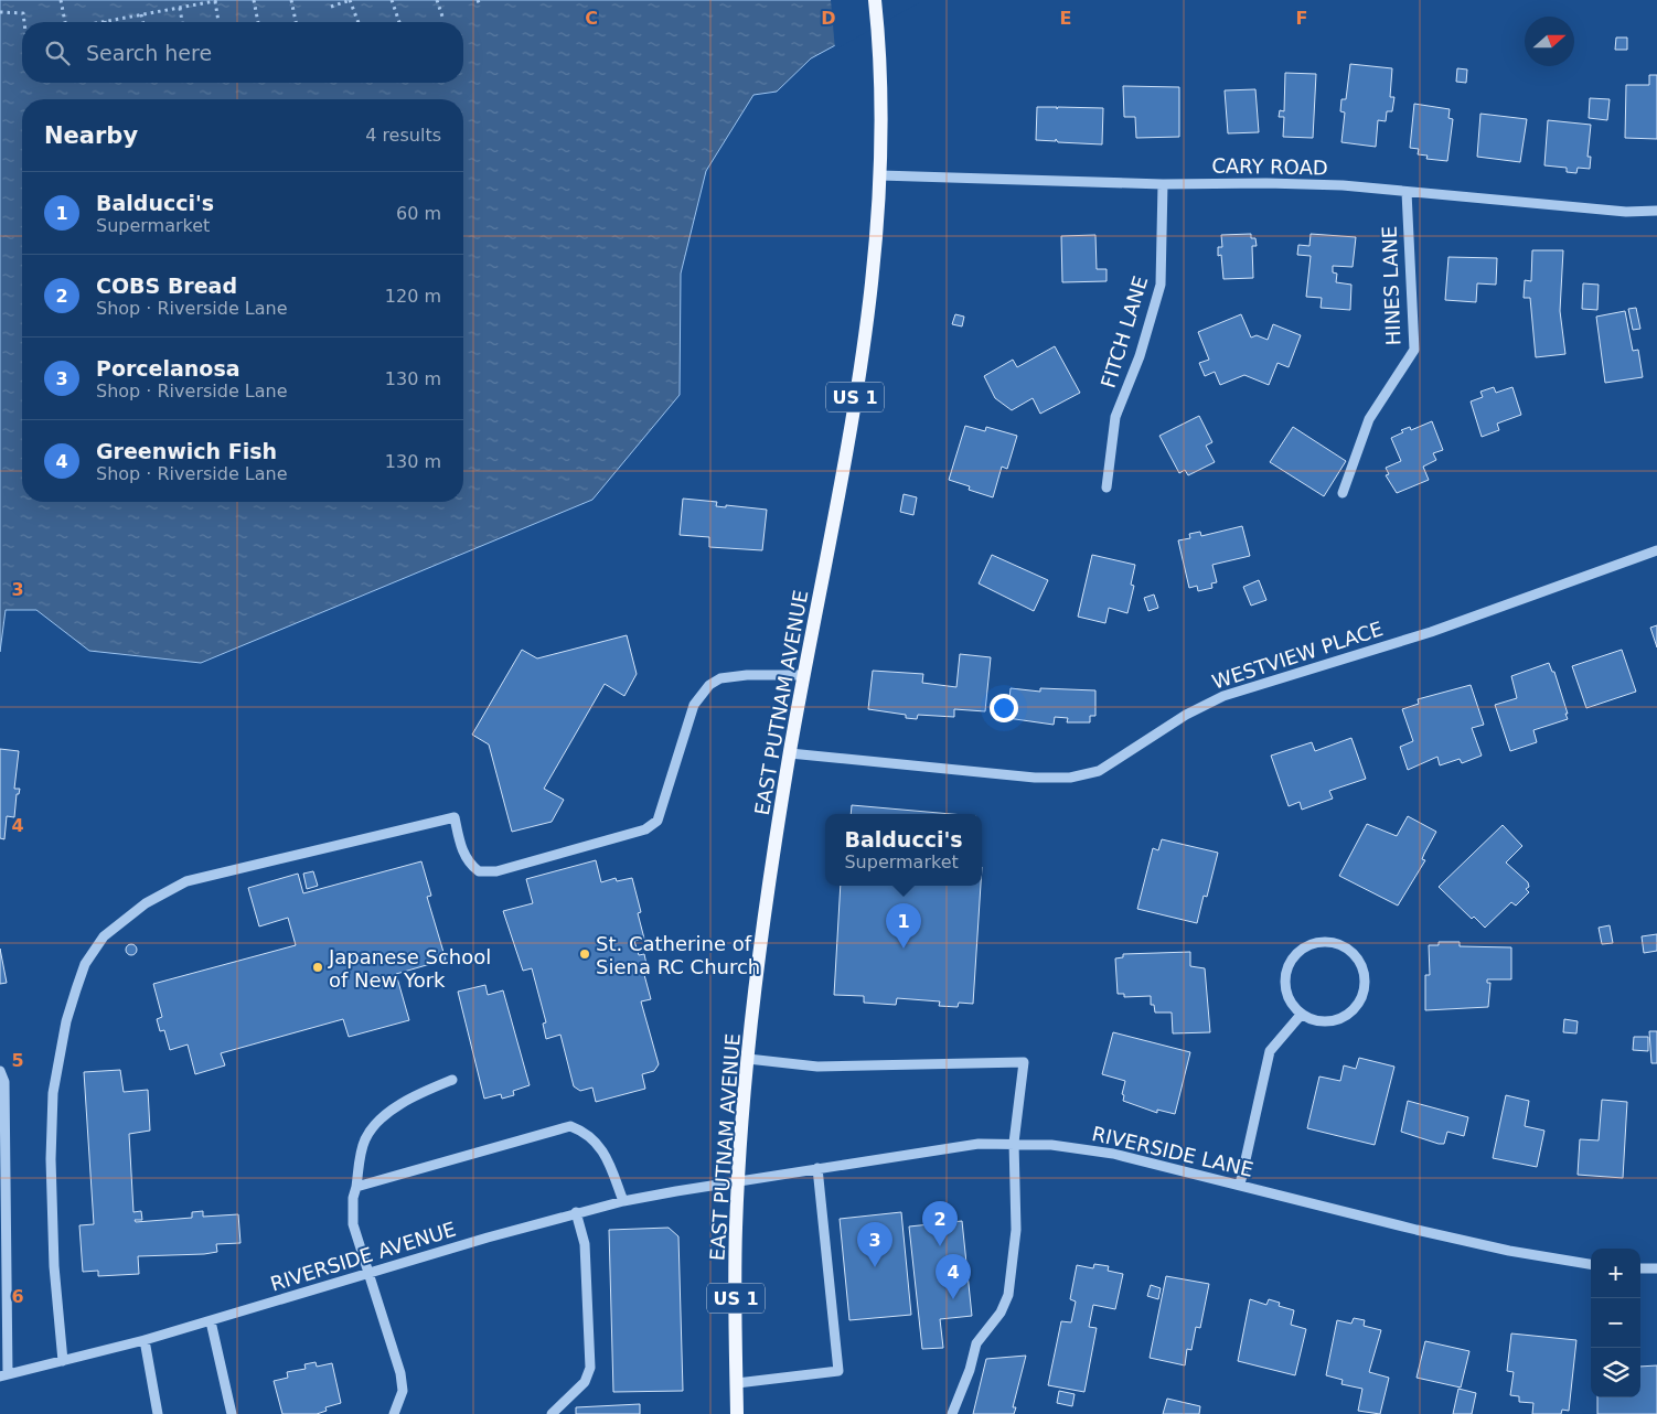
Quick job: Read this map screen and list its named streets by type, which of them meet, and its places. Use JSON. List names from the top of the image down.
{
  "streets": {
    "main road": ["US 1", "EAST PUTNAM AVENUE"],
    "street": [
      "CARY ROAD",
      "HINES LANE",
      "FITCH LANE",
      "WESTVIEW PLACE",
      "RIVERSIDE LANE",
      "RIVERSIDE AVENUE"
    ]
  },
  "crossings": [
    ["CARY ROAD", "HINES LANE"],
    ["CARY ROAD", "FITCH LANE"],
    ["CARY ROAD", "EAST PUTNAM AVENUE"],
    ["WESTVIEW PLACE", "EAST PUTNAM AVENUE"],
    ["EAST PUTNAM AVENUE", "RIVERSIDE LANE"],
    ["EAST PUTNAM AVENUE", "RIVERSIDE AVENUE"],
    ["RIVERSIDE LANE", "RIVERSIDE AVENUE"]
  ],
  "places": ["St. Catherine of Siena RC Church", "Japanese School of New York"],
  "north": "right",
  "page": {
    "search": "Search here",
    "heading": ["Nearby", "4 results"],
    "list": [
      {
        "mark": "1",
        "name": "Balducci's",
        "note": "Supermarket",
        "value": "60 m"
      },
      {
        "mark": "2",
        "name": "COBS Bread",
        "note": "Shop · Riverside Lane",
        "value": "120 m"
      },
      {
        "mark": "3",
        "name": "Porcelanosa",
        "note": "Shop · Riverside Lane",
        "value": "130 m"
      },
      {
        "mark": "4",
        "name": "Greenwich Fish",
        "note": "Shop · Riverside Lane",
        "value": "130 m"
      }
    ],
    "popup": ["Balducci's", "Supermarket"],
    "pins": [
      "1",
      "2",
      "3",
      "4"
    ],
    "map_buttons": ["+", "−"]
  },
  "grid": {
    "columns": [
      "C",
      "D",
      "E",
      "F"
    ],
    "rows": [
      "3",
      "4",
      "5",
      "6"
    ]
  }
}
